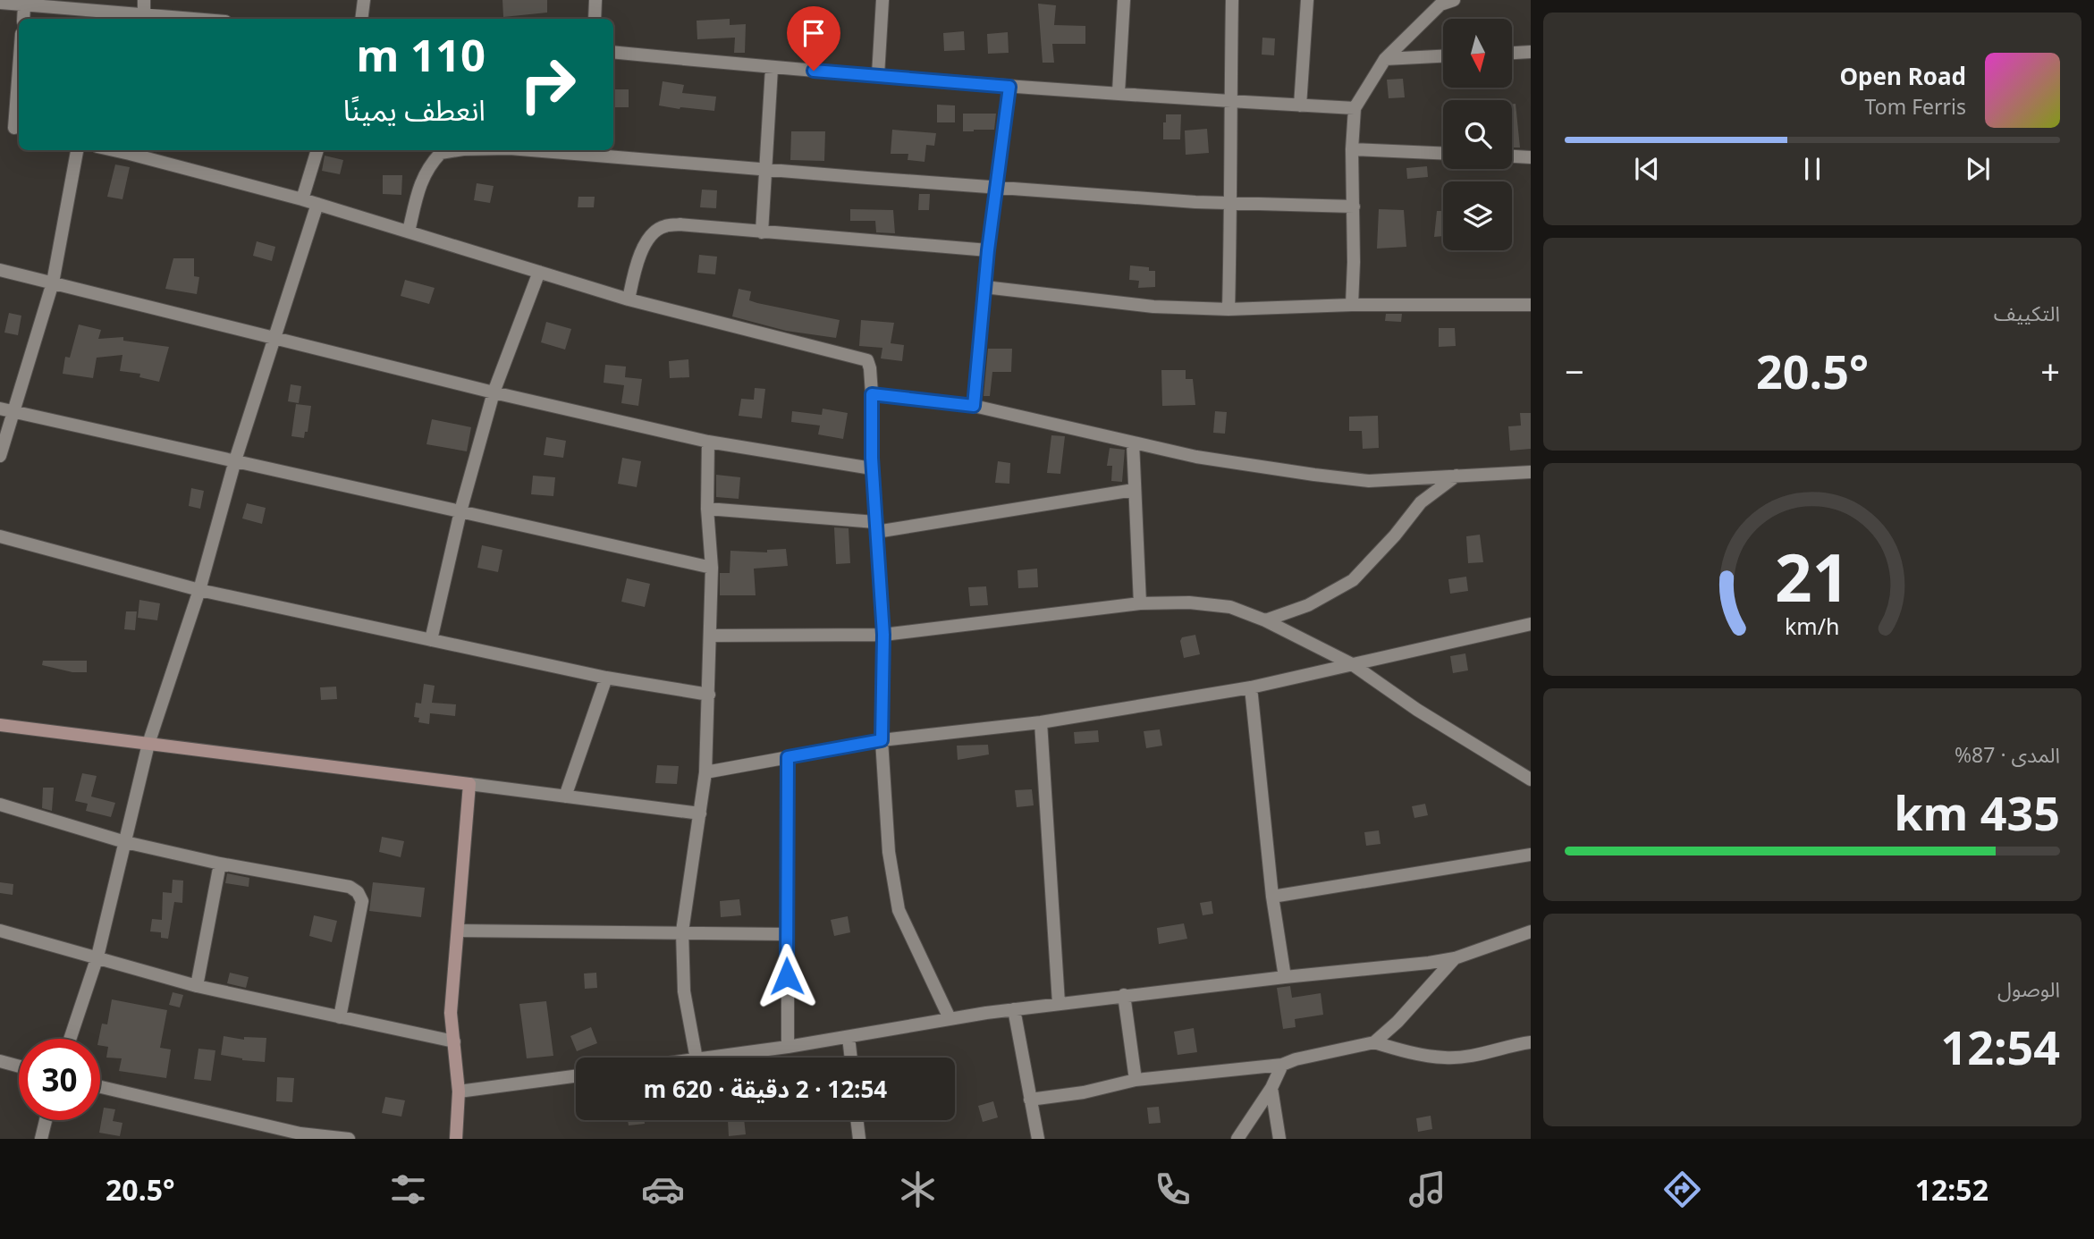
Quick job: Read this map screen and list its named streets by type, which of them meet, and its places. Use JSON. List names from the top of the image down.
{
  "north": "bottom",
  "page": {
    "turn": ["110 m", "انعطف يمينًا"],
    "song": ["Open Road", "Tom Ferris"],
    "tile": [
      "التكييف",
      ["المدى · 87%", "435 km"],
      ["الوصول", "12:54"]
    ],
    "heat": ["−", "20.5°", "+"],
    "limit": "30",
    "trip": "12:54 · 2 دقيقة · 620 m",
    "tabs": ["12:52", "20.5°"],
    "gauge": ["21", "km/h"]
  }
}
